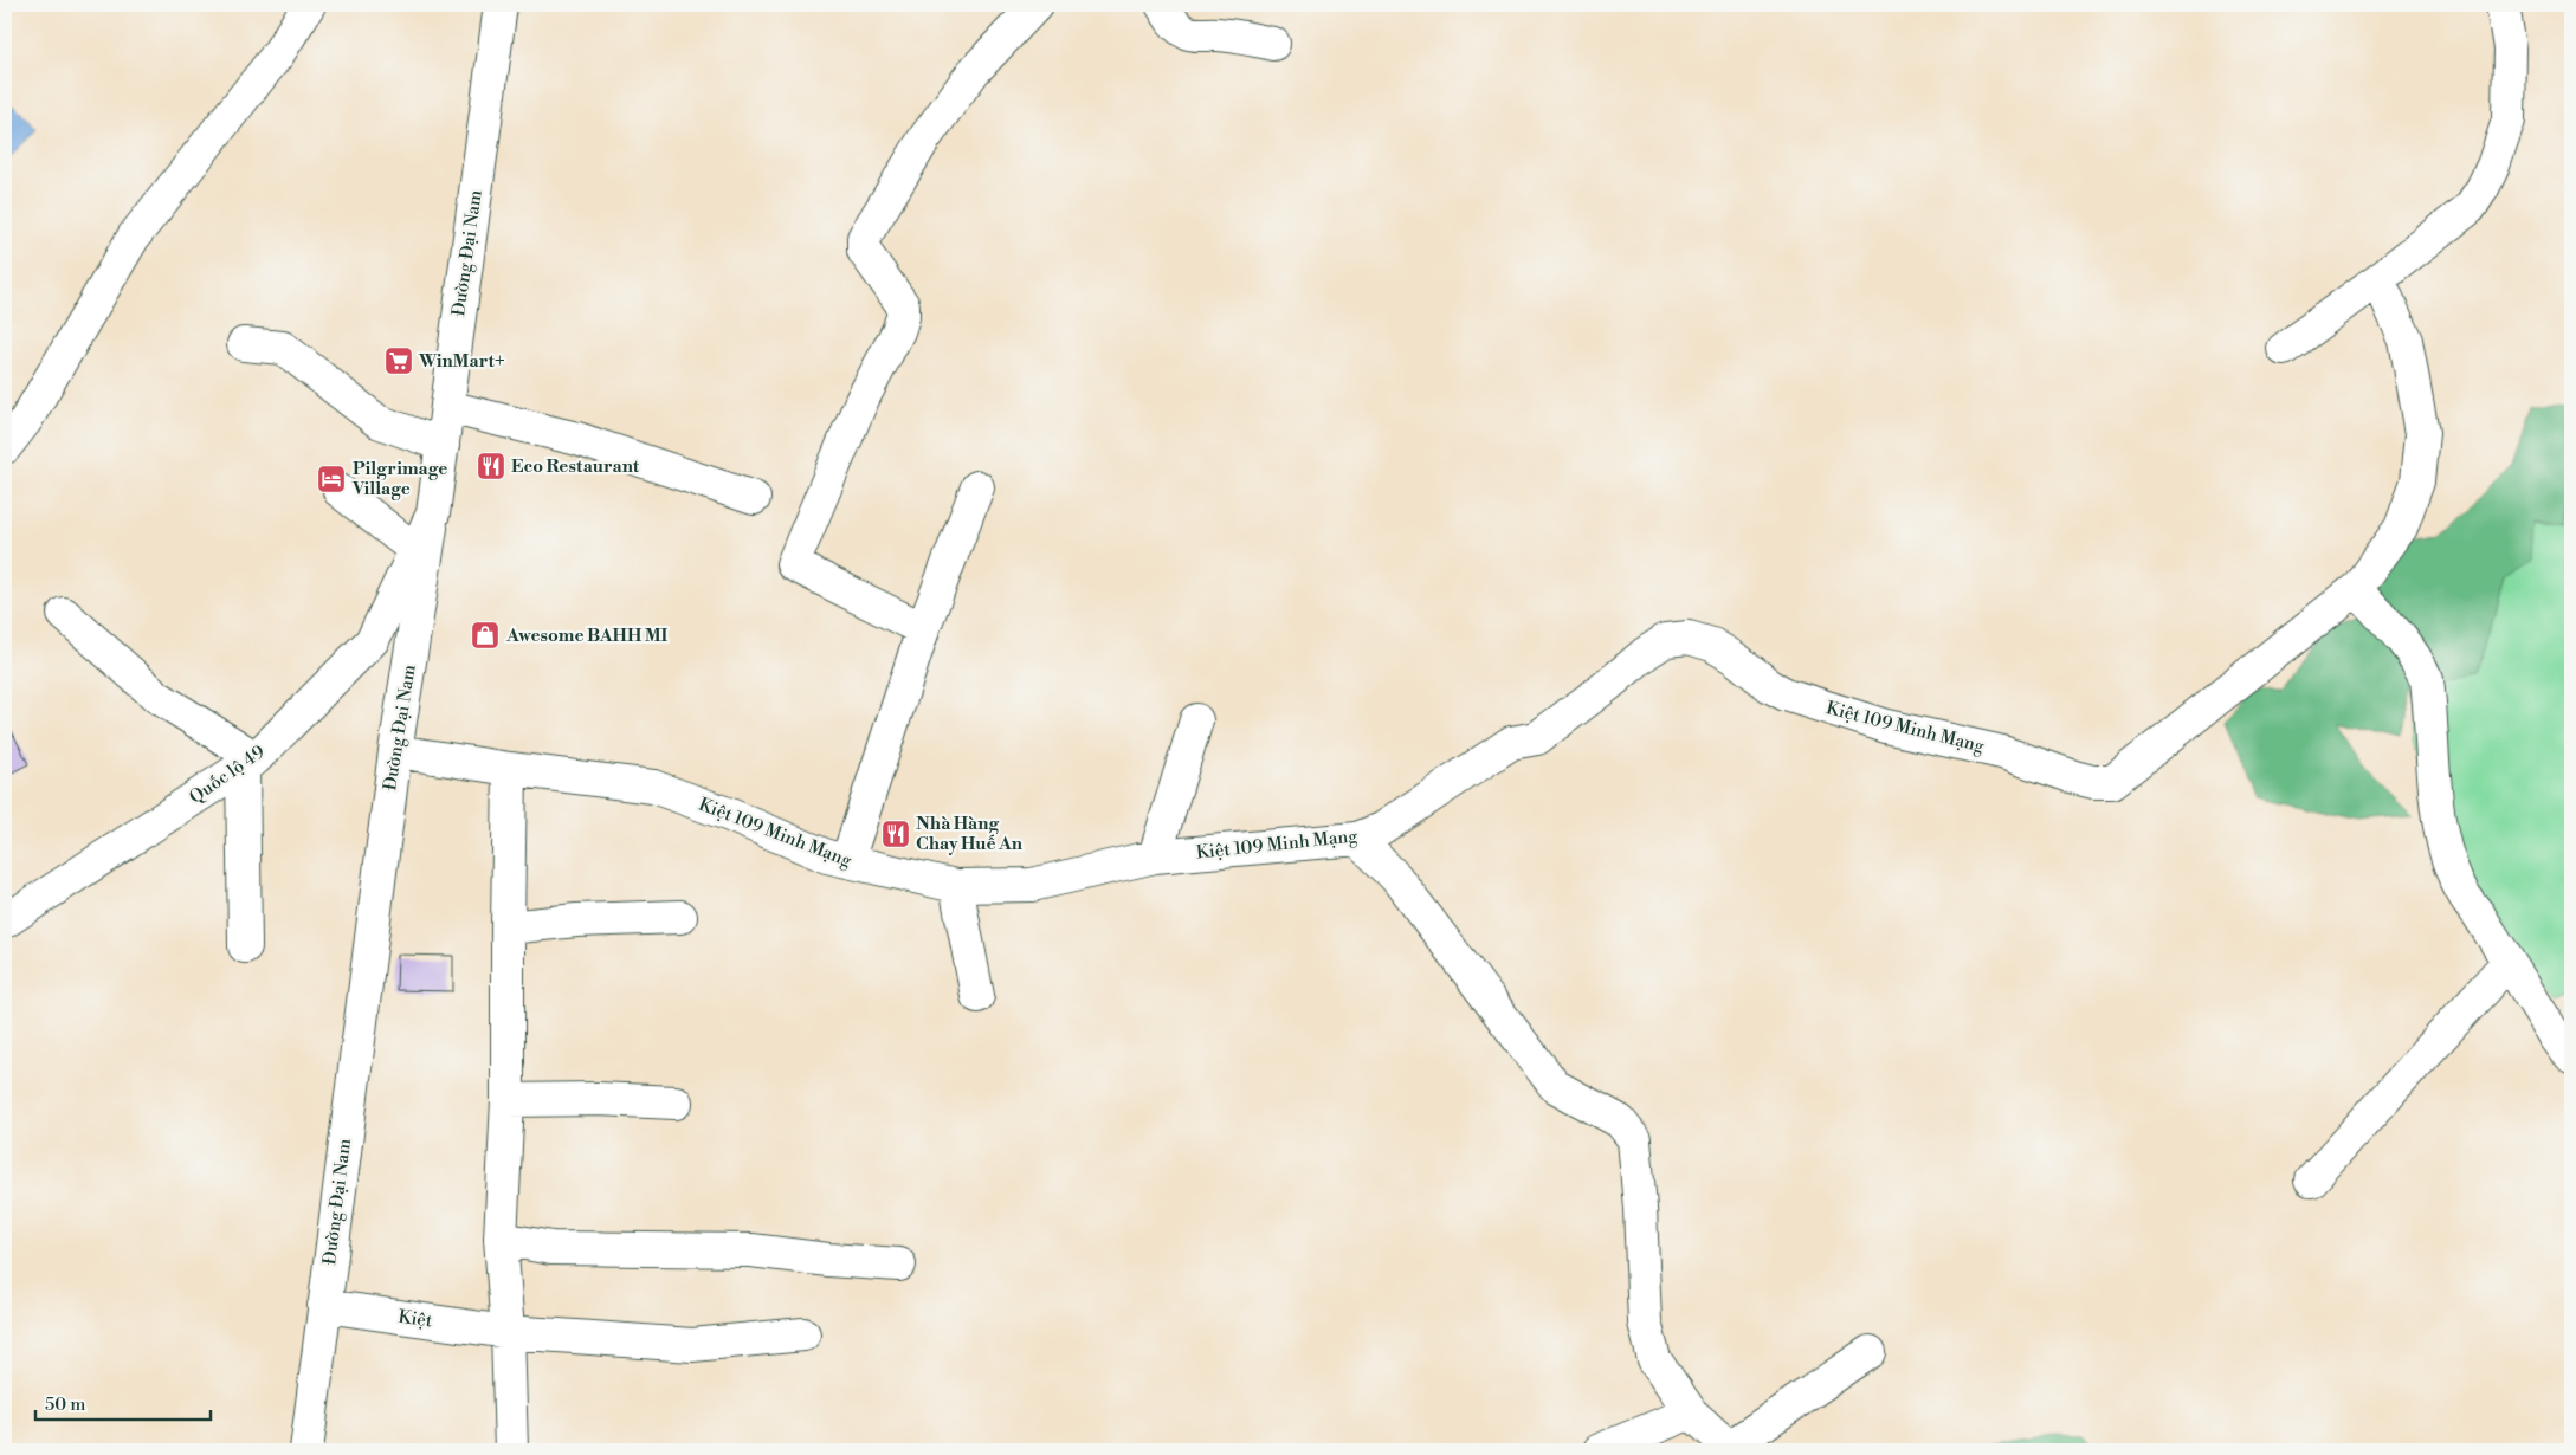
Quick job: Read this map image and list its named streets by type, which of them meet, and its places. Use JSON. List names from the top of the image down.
{
  "streets": {
    "main road": [
      "Đường Đại Nam",
      "Kiệt 109 Minh Mạng",
      "Quốc lộ 49",
      "Kiệt"
    ]
  },
  "crossings": [
    ["Đường Đại Nam", "Kiệt 109 Minh Mạng"],
    ["Đường Đại Nam", "Quốc lộ 49"],
    ["Đường Đại Nam", "Kiệt"]
  ],
  "places": {
    "supermarket": ["WinMart+"],
    "restaurant": ["Eco Restaurant", "Nhà Hàng Chay Huế An"],
    "hotel": ["Pilgrimage Village"],
    "shop": ["Awesome BAHH MI"]
  },
  "scale_bar": "50 m"
}
